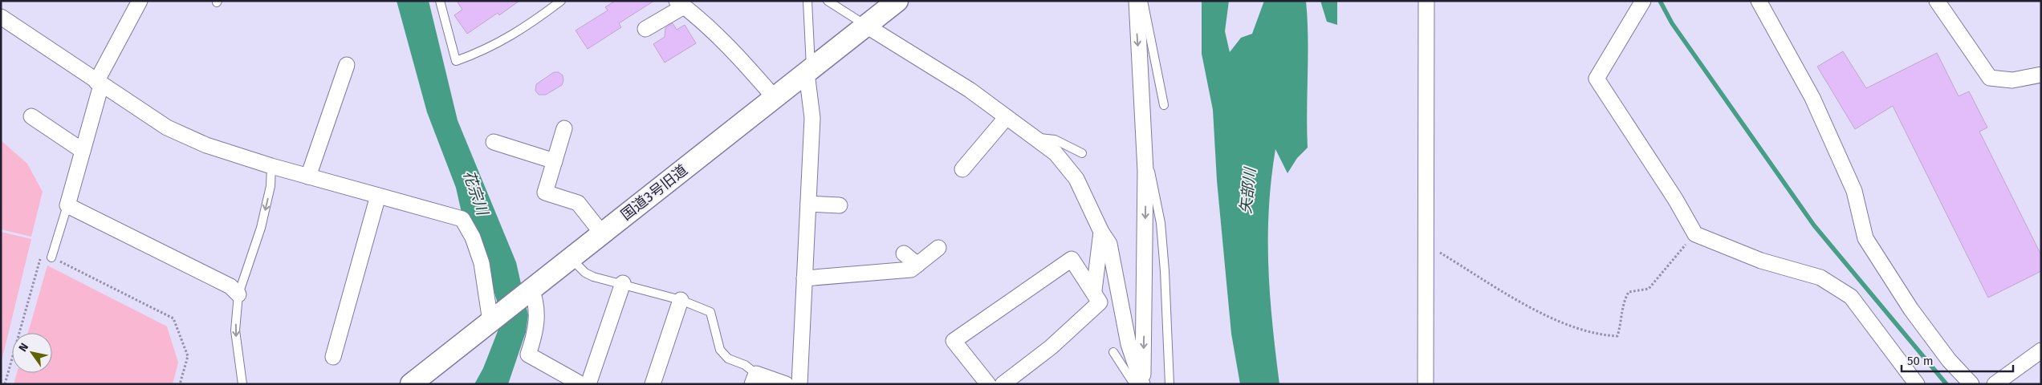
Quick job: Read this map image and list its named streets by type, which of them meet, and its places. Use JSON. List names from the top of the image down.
{
  "streets": {
    "street": ["国道3号旧道"]
  },
  "water": ["矢部川", "花宗川"],
  "scale_bar": "50 m",
  "north": "top left"
}
